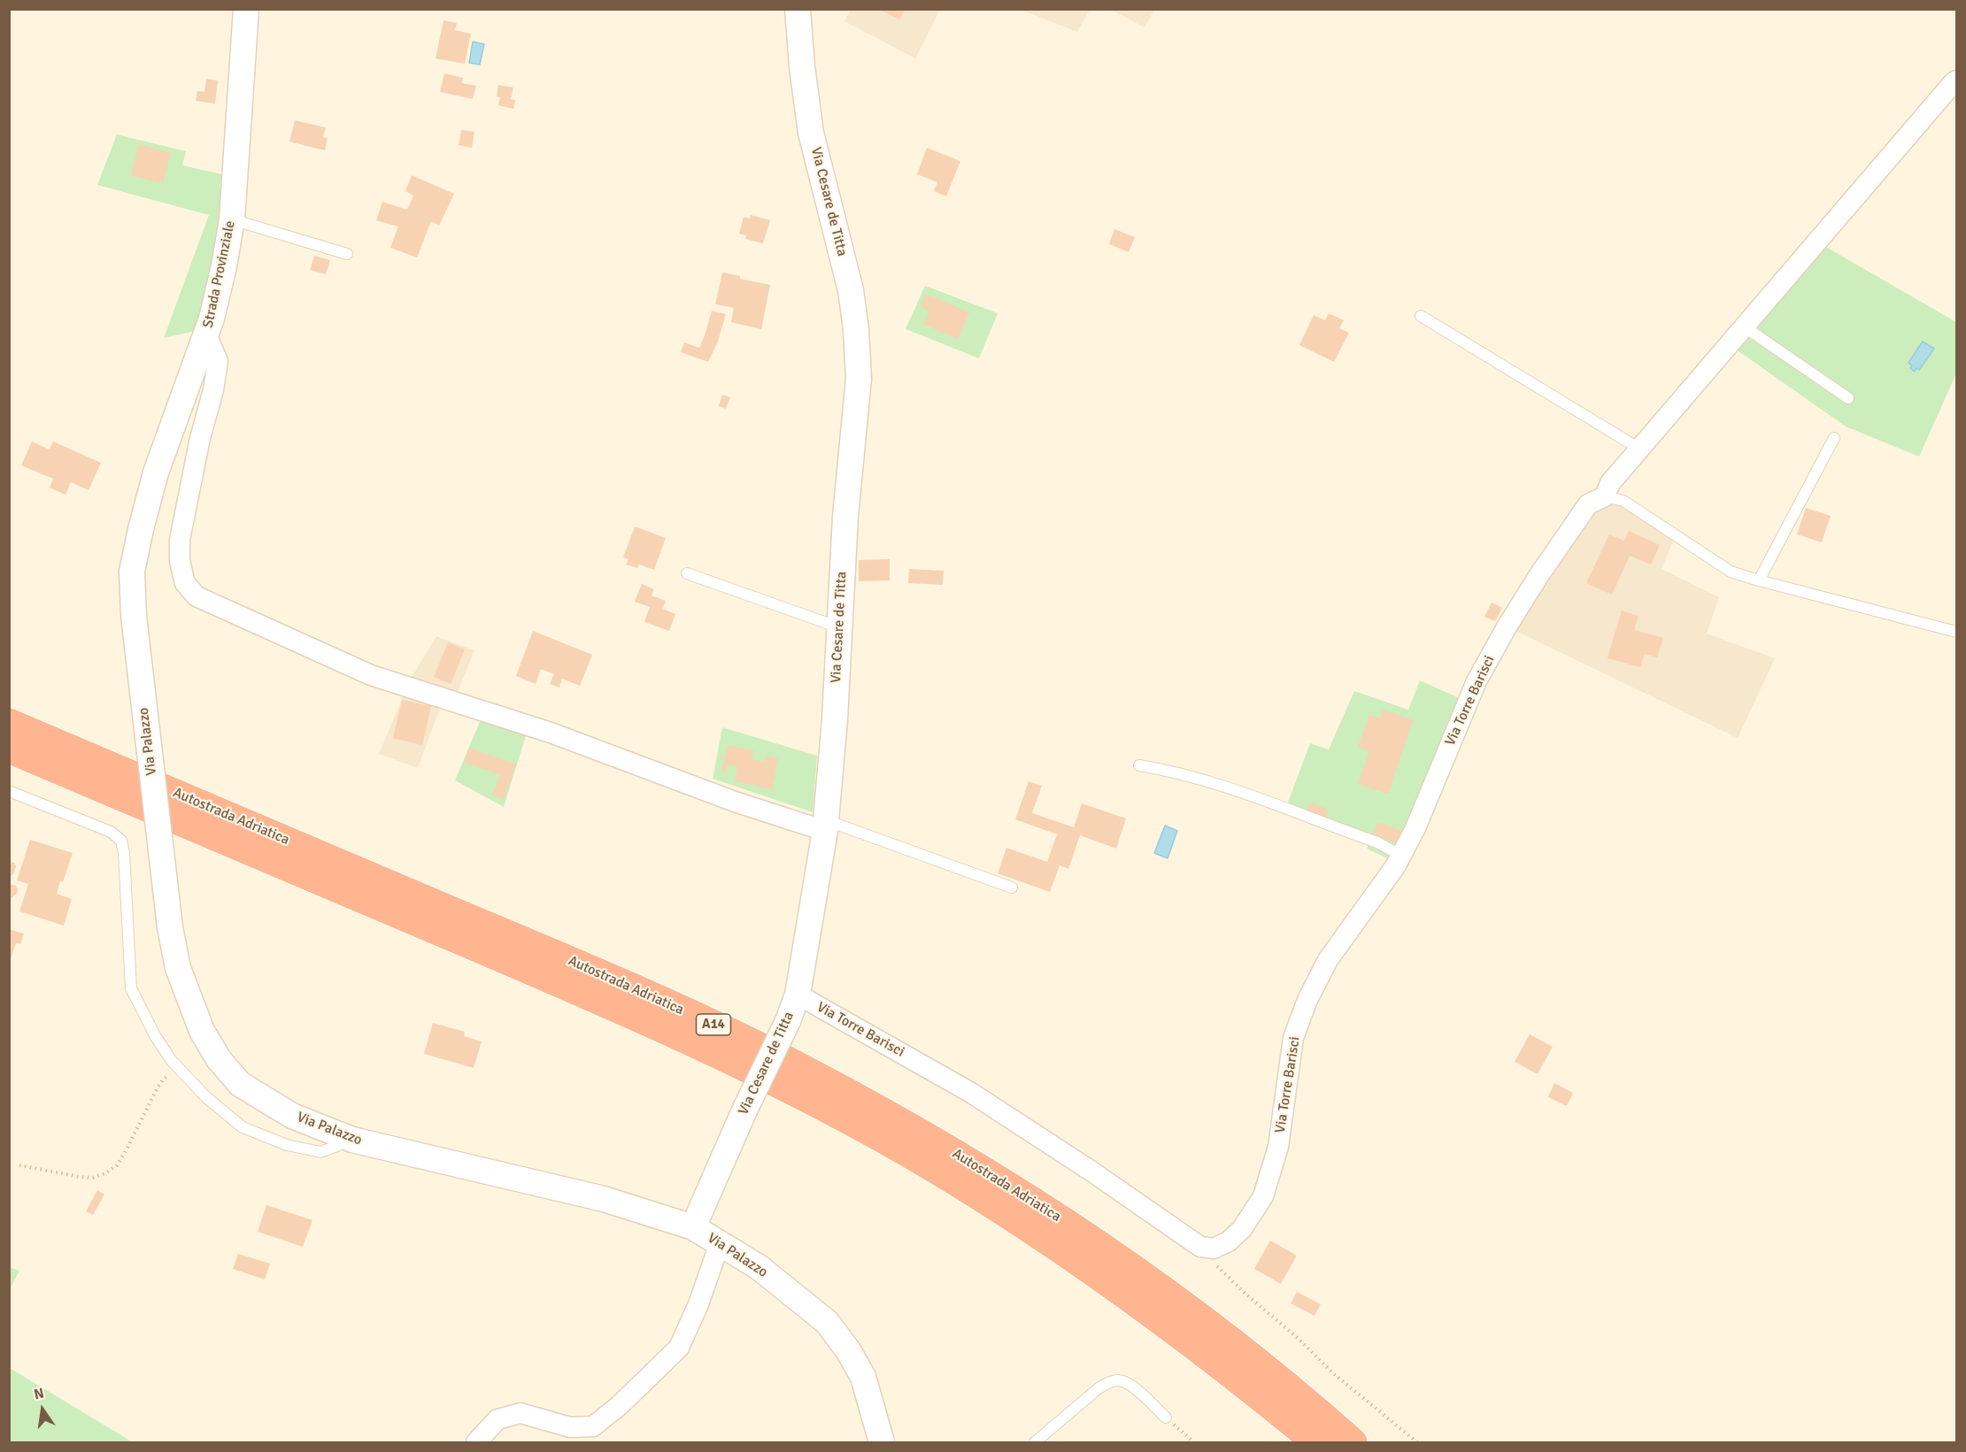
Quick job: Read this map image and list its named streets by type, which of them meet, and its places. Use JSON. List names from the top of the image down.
{
  "streets": {
    "highway": ["Autostrada Adriatica", "A14"],
    "street": [
      "Via Cesare de Titta",
      "Strada Provinziale",
      "Via Torre Barisci",
      "Via Palazzo"
    ]
  },
  "crossings": [
    ["Via Cesare de Titta", "Via Torre Barisci"],
    ["Via Cesare de Titta", "Via Palazzo"],
    ["Strada Provinziale", "Via Palazzo"]
  ],
  "north": "top"
}
